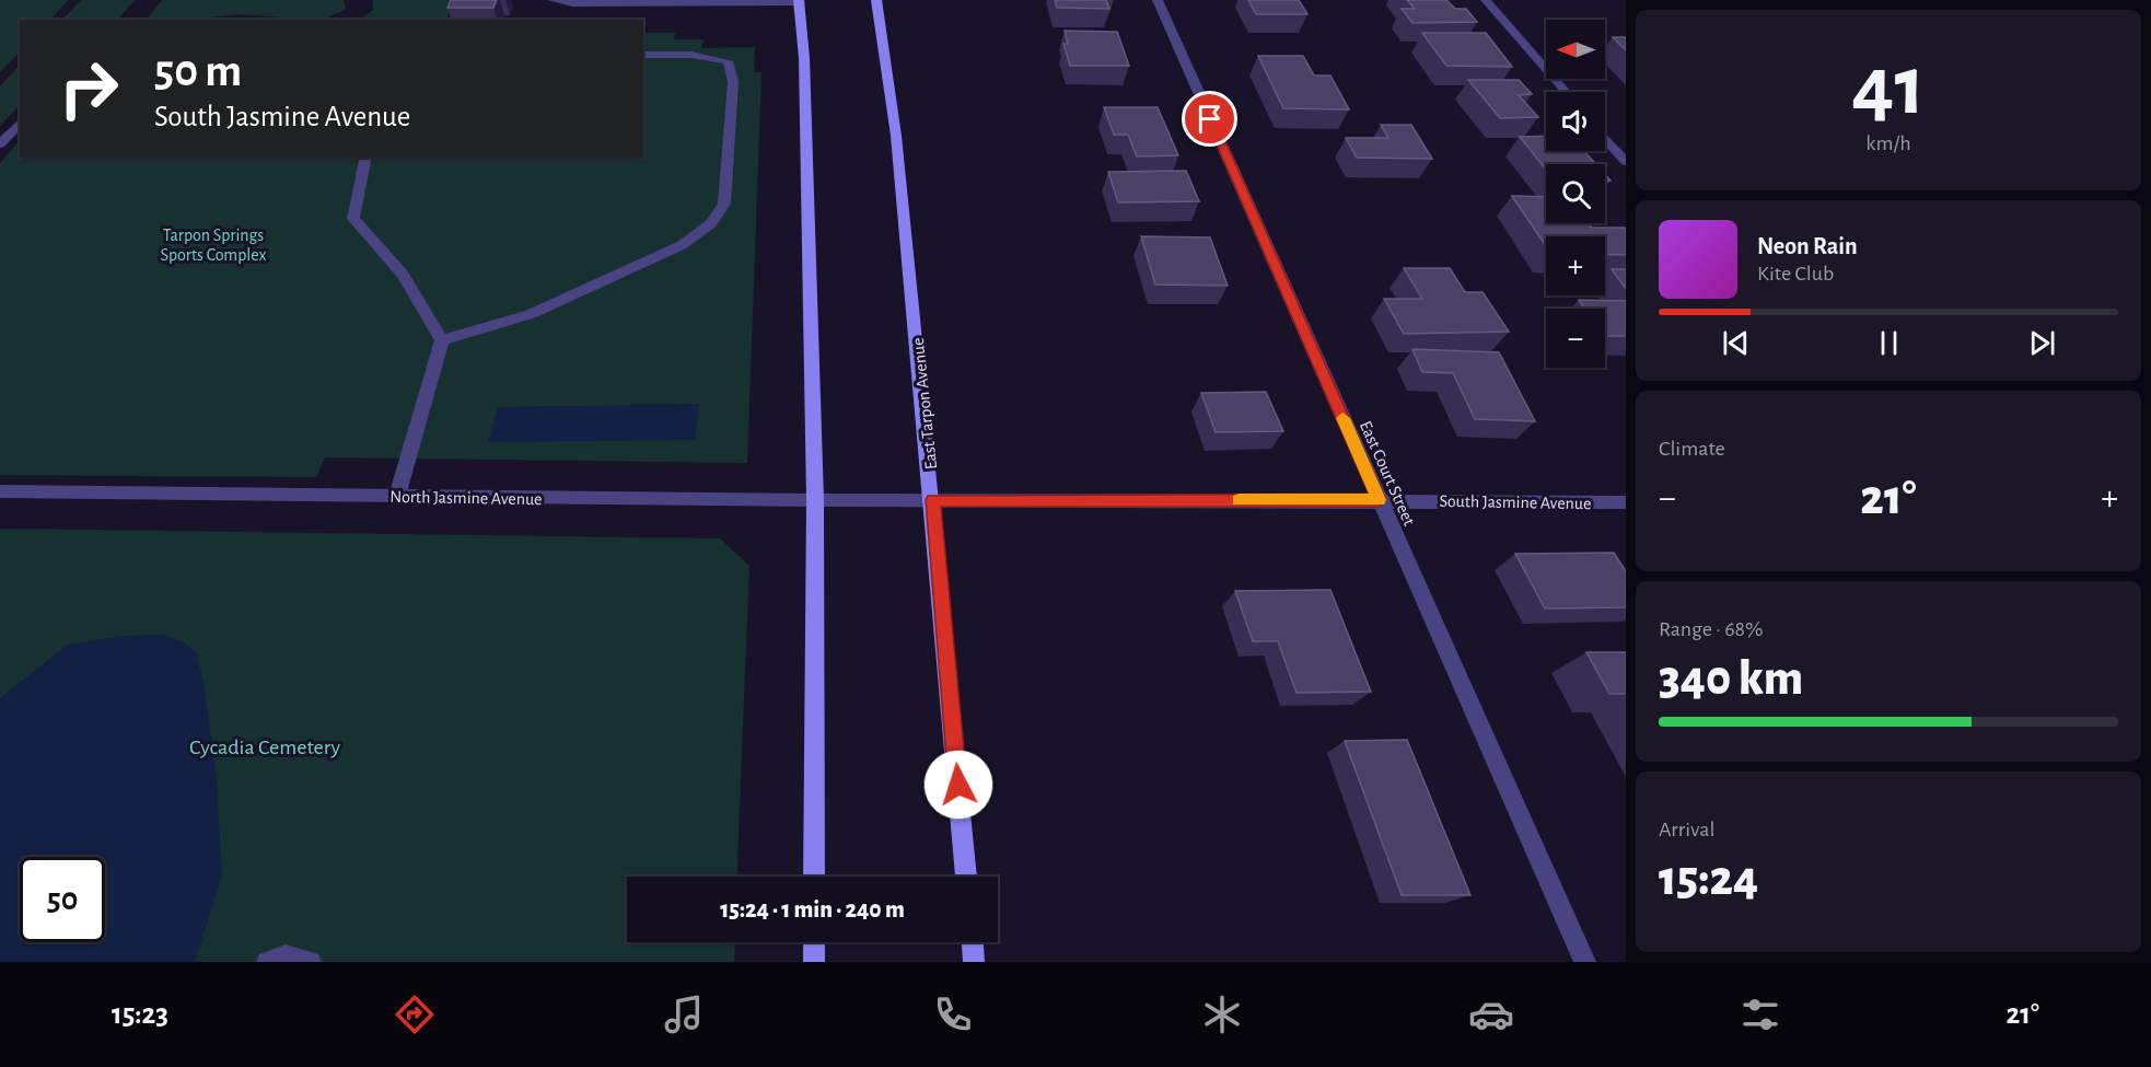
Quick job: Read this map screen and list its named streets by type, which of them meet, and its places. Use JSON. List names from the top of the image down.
{
  "streets": {
    "main road": ["East Tarpon Avenue"],
    "street": ["East Court Street", "North Jasmine Avenue", "South Jasmine Avenue"]
  },
  "crossings": [
    ["East Tarpon Avenue", "North Jasmine Avenue"],
    ["East Tarpon Avenue", "South Jasmine Avenue"],
    ["East Court Street", "South Jasmine Avenue"],
    ["North Jasmine Avenue", "South Jasmine Avenue"]
  ],
  "parks": ["Tarpon Springs Sports Complex", "Cycadia Cemetery"],
  "north": "left",
  "page": {
    "tile": [
      ["41", "km/h"],
      "Climate",
      ["Range · 68%", "340 km"],
      ["Arrival", "15:24"]
    ],
    "map_buttons": ["+", "−"],
    "turn": ["50 m", "South Jasmine Avenue"],
    "song": ["Neon Rain", "Kite Club"],
    "heat": ["−", "21°", "+"],
    "limit": "50",
    "trip": "15:24 · 1 min · 240 m",
    "tabs": ["15:23", "21°"]
  }
}
